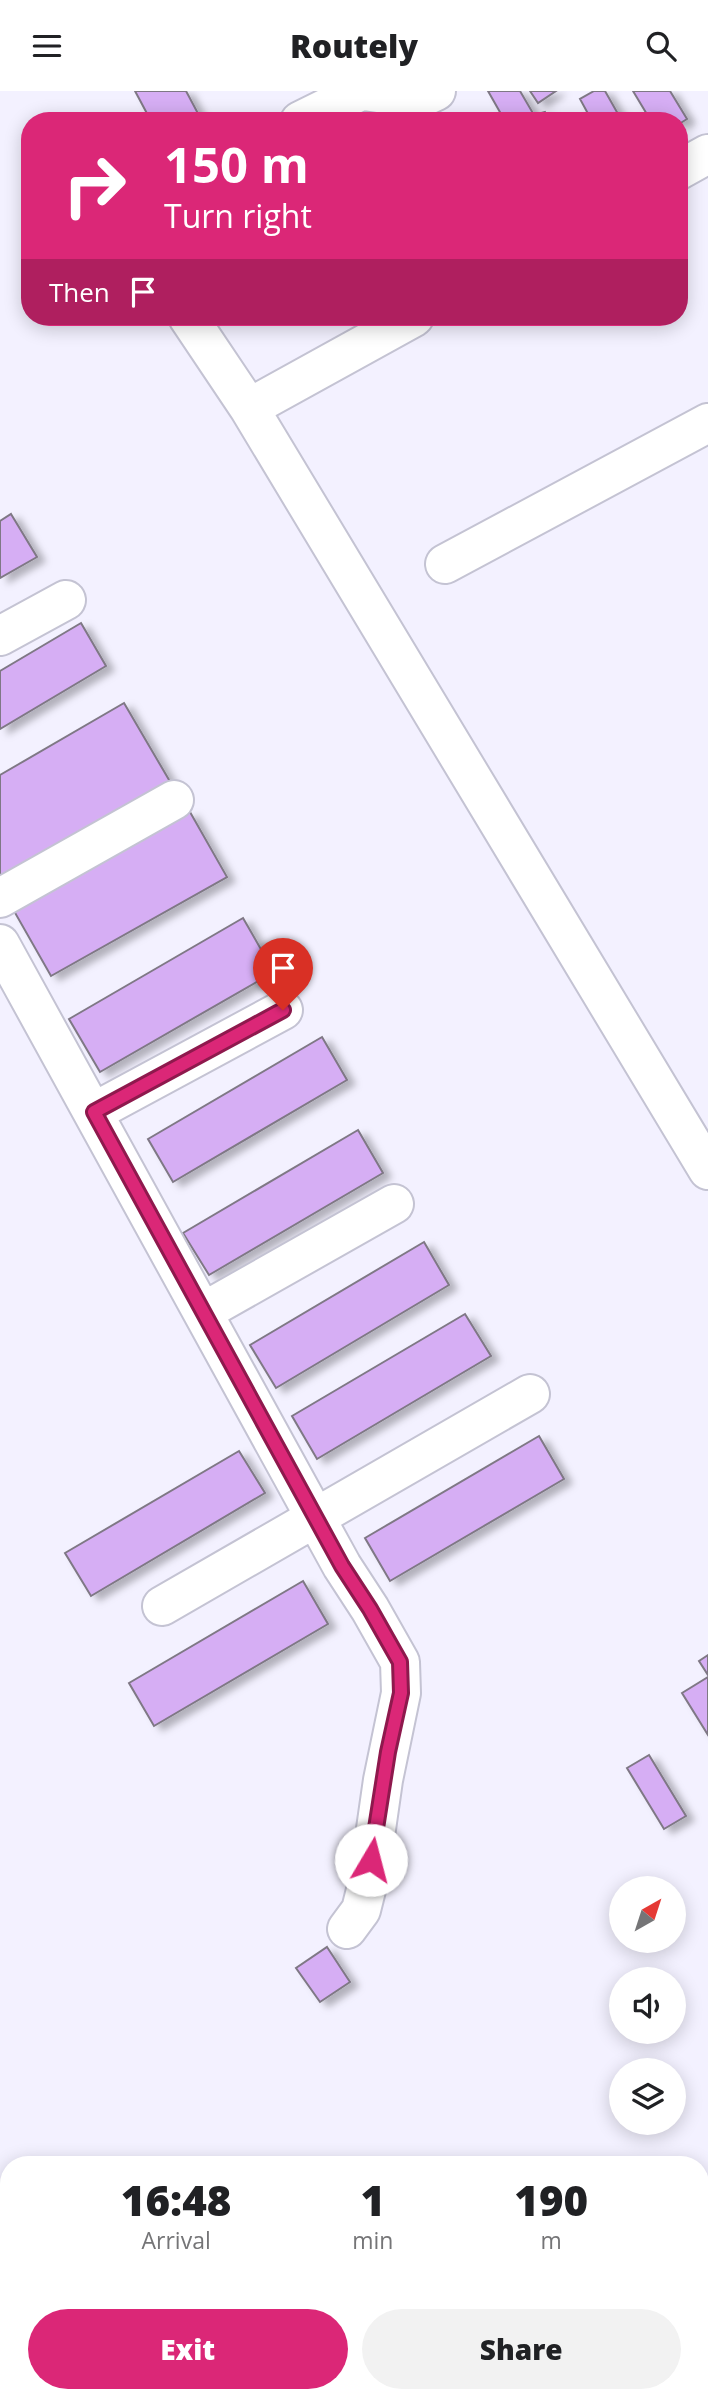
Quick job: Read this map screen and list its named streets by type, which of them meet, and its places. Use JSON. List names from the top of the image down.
{
  "north": "top right",
  "page": {
    "header": "Routely",
    "turn": ["150 m", "Turn right"],
    "then": "Then",
    "eta": [
      "16:48",
      "Arrival",
      "1",
      "min",
      "190",
      "m"
    ],
    "buttons": ["Exit", "Share"]
  }
}
